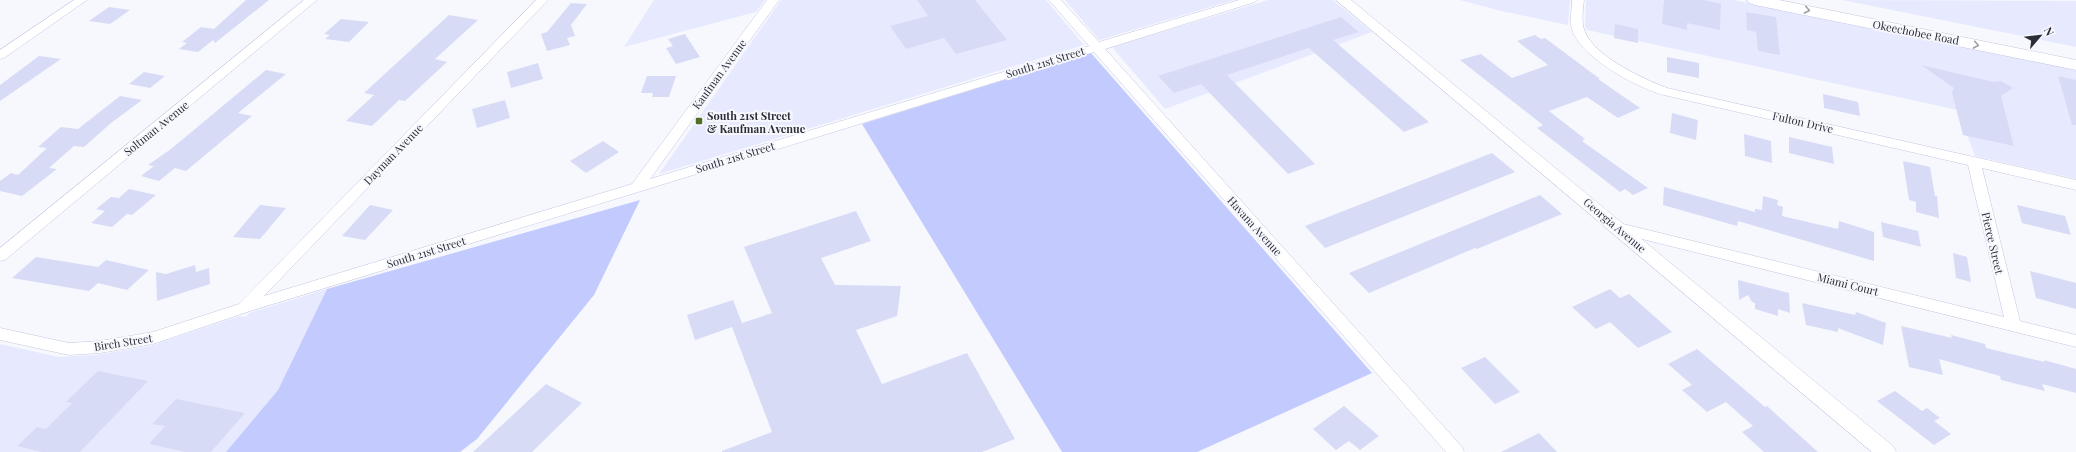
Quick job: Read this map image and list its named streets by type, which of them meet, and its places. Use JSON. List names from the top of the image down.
{
  "streets": {
    "main road": ["Okeechobee Road"],
    "street": [
      "South 21st Street",
      "Kaufman Avenue",
      "Fulton Drive",
      "Soltman Avenue",
      "Dayman Avenue",
      "Georgia Avenue",
      "Havana Avenue",
      "Pierce Street",
      "Miami Court",
      "Birch Street"
    ]
  },
  "crossings": [
    ["South 21st Street", "Kaufman Avenue"],
    ["South 21st Street", "Dayman Avenue"],
    ["South 21st Street", "Havana Avenue"],
    ["South 21st Street", "Birch Street"],
    ["Fulton Drive", "Pierce Street"],
    ["Dayman Avenue", "Birch Street"],
    ["Georgia Avenue", "Miami Court"],
    ["Pierce Street", "Miami Court"]
  ],
  "places": {
    "transit": ["South 21st Street & Kaufman Avenue"]
  },
  "north": "top right"
}
